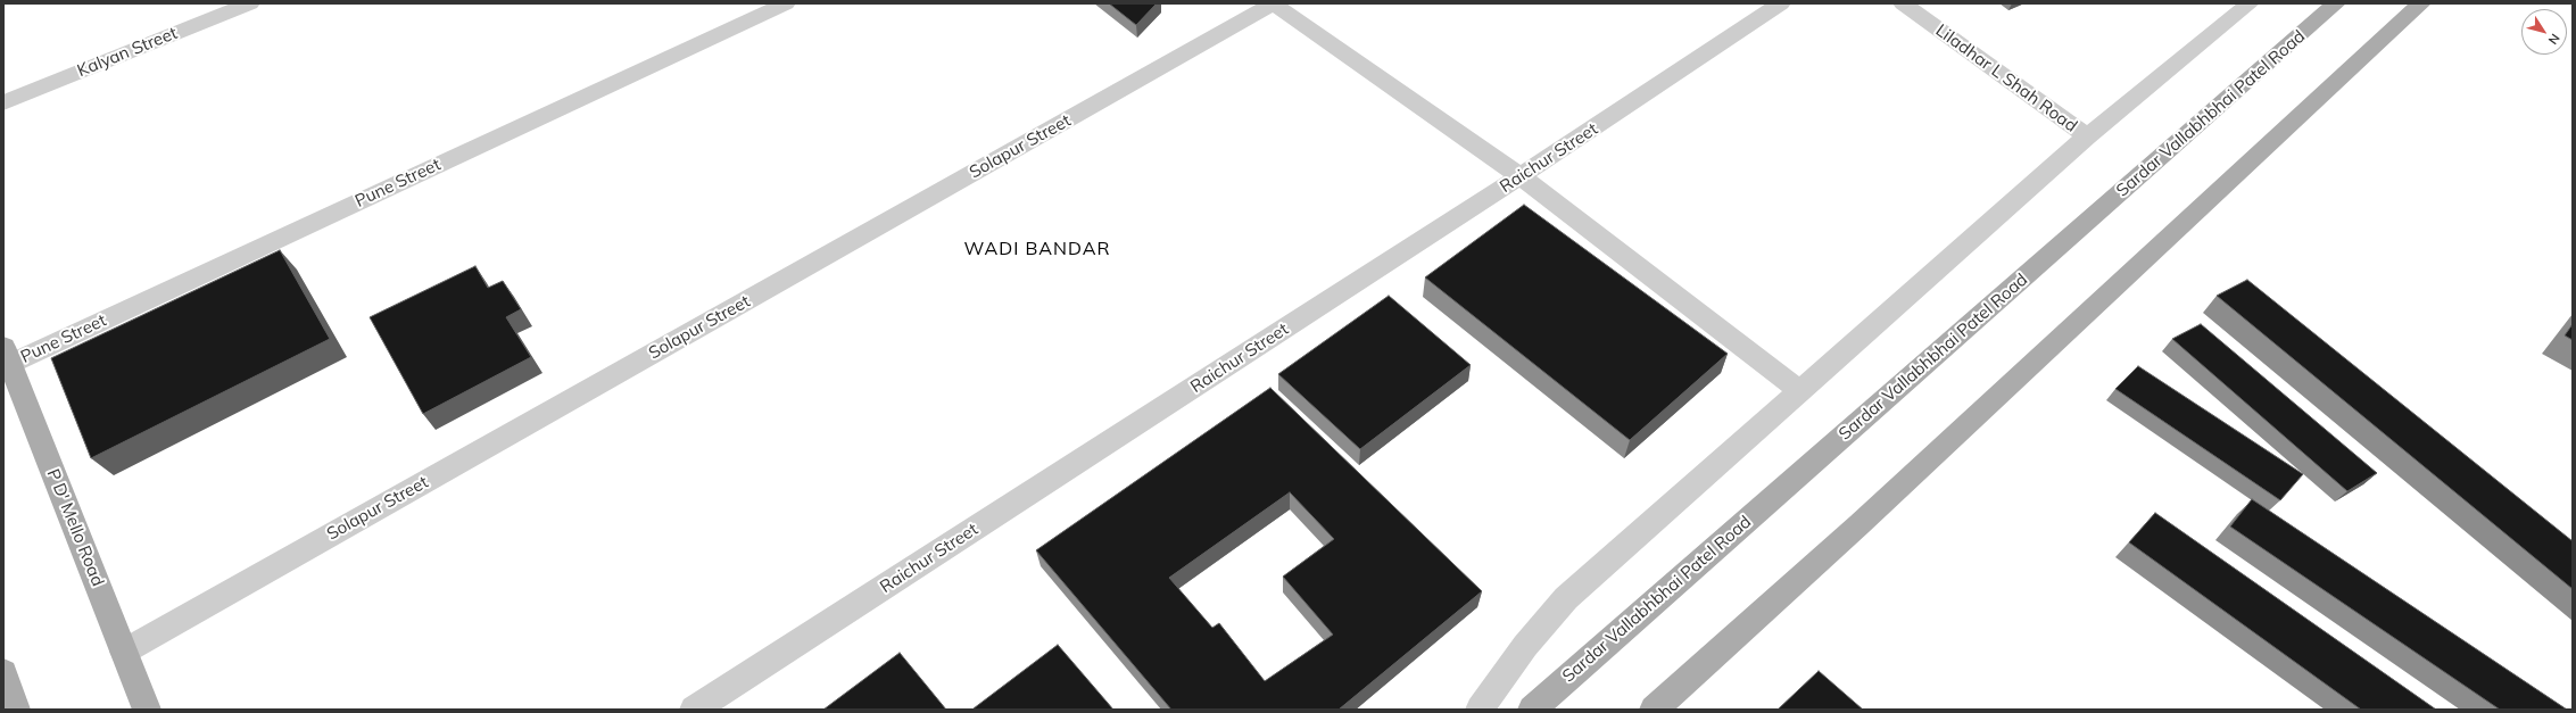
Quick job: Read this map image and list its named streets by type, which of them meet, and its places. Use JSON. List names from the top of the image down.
{
  "streets": {
    "main road": ["Sardar Vallabhbhai Patel Road", "P D' Mello Road"],
    "street": [
      "Kalyan Street",
      "Liladhar L Shah Road",
      "Solapur Street",
      "Raichur Street",
      "Pune Street"
    ]
  },
  "crossings": [
    ["Solapur Street", "P D' Mello Road"],
    ["Pune Street", "P D' Mello Road"]
  ],
  "districts": ["WADI BANDAR"],
  "north": "bottom right"
}
